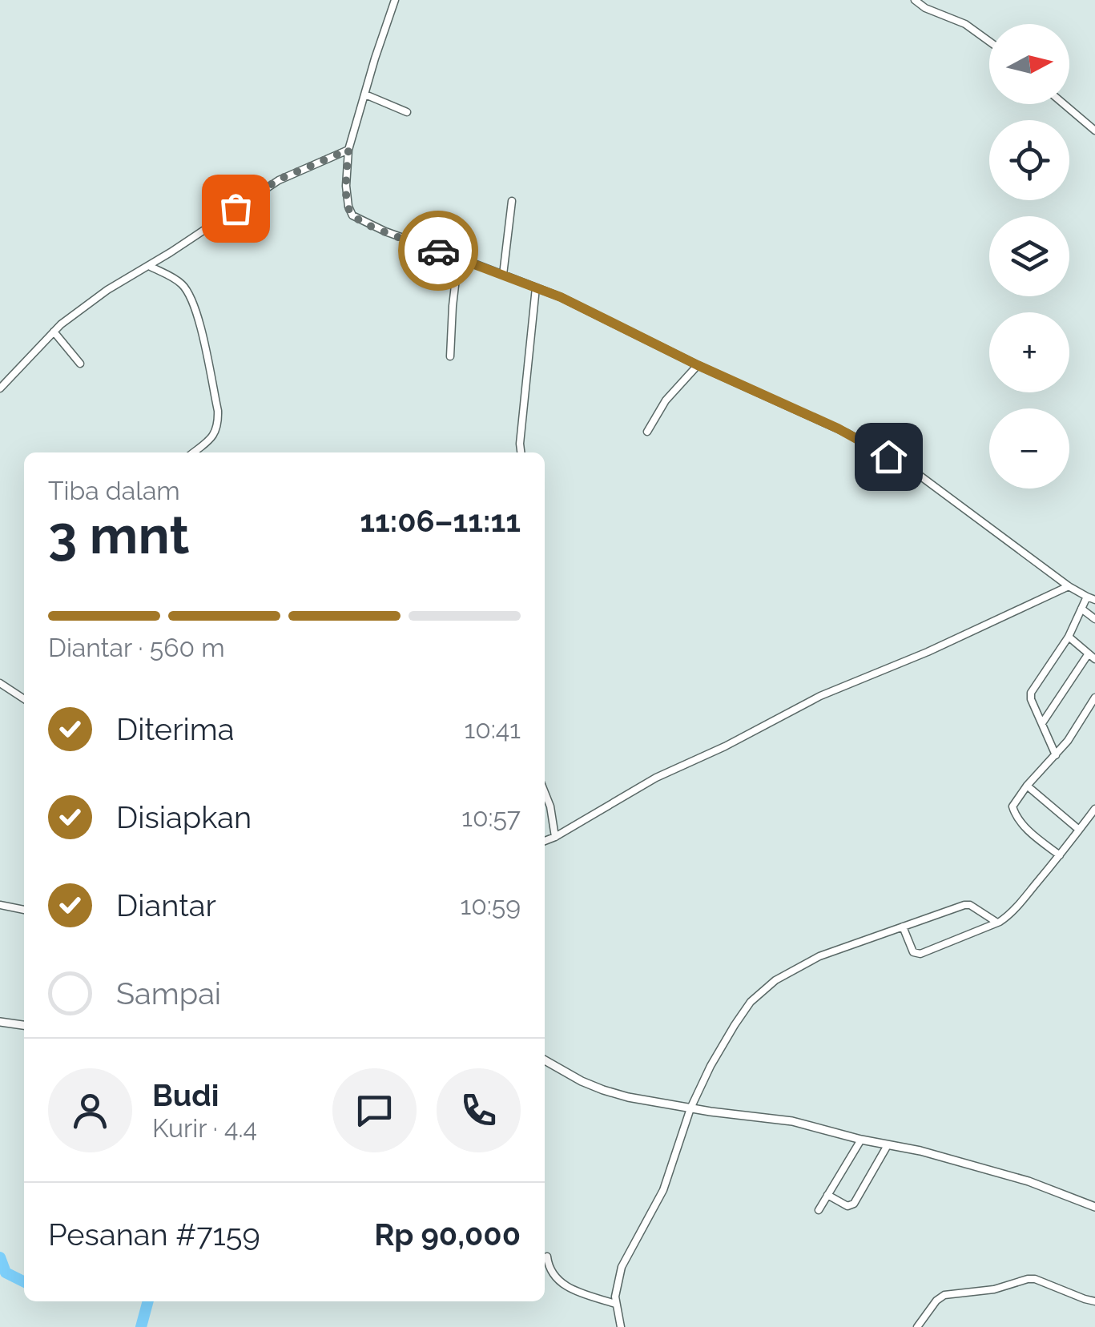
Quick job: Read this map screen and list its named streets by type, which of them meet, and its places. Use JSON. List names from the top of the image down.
{
  "north": "right",
  "page": {
    "map_buttons": ["+", "−"],
    "heading": ["3 mnt", "Tiba dalam", "11:06–11:11"],
    "panel": [
      "Budi",
      "Kurir · 4.4",
      "Pesanan #7159",
      "Rp 90,000"
    ],
    "bar": "Diantar · 560 m",
    "list": [
      ["Diterima", "10:41"],
      ["Disiapkan", "10:57"],
      ["Diantar", "10:59"],
      "Sampai"
    ]
  }
}
